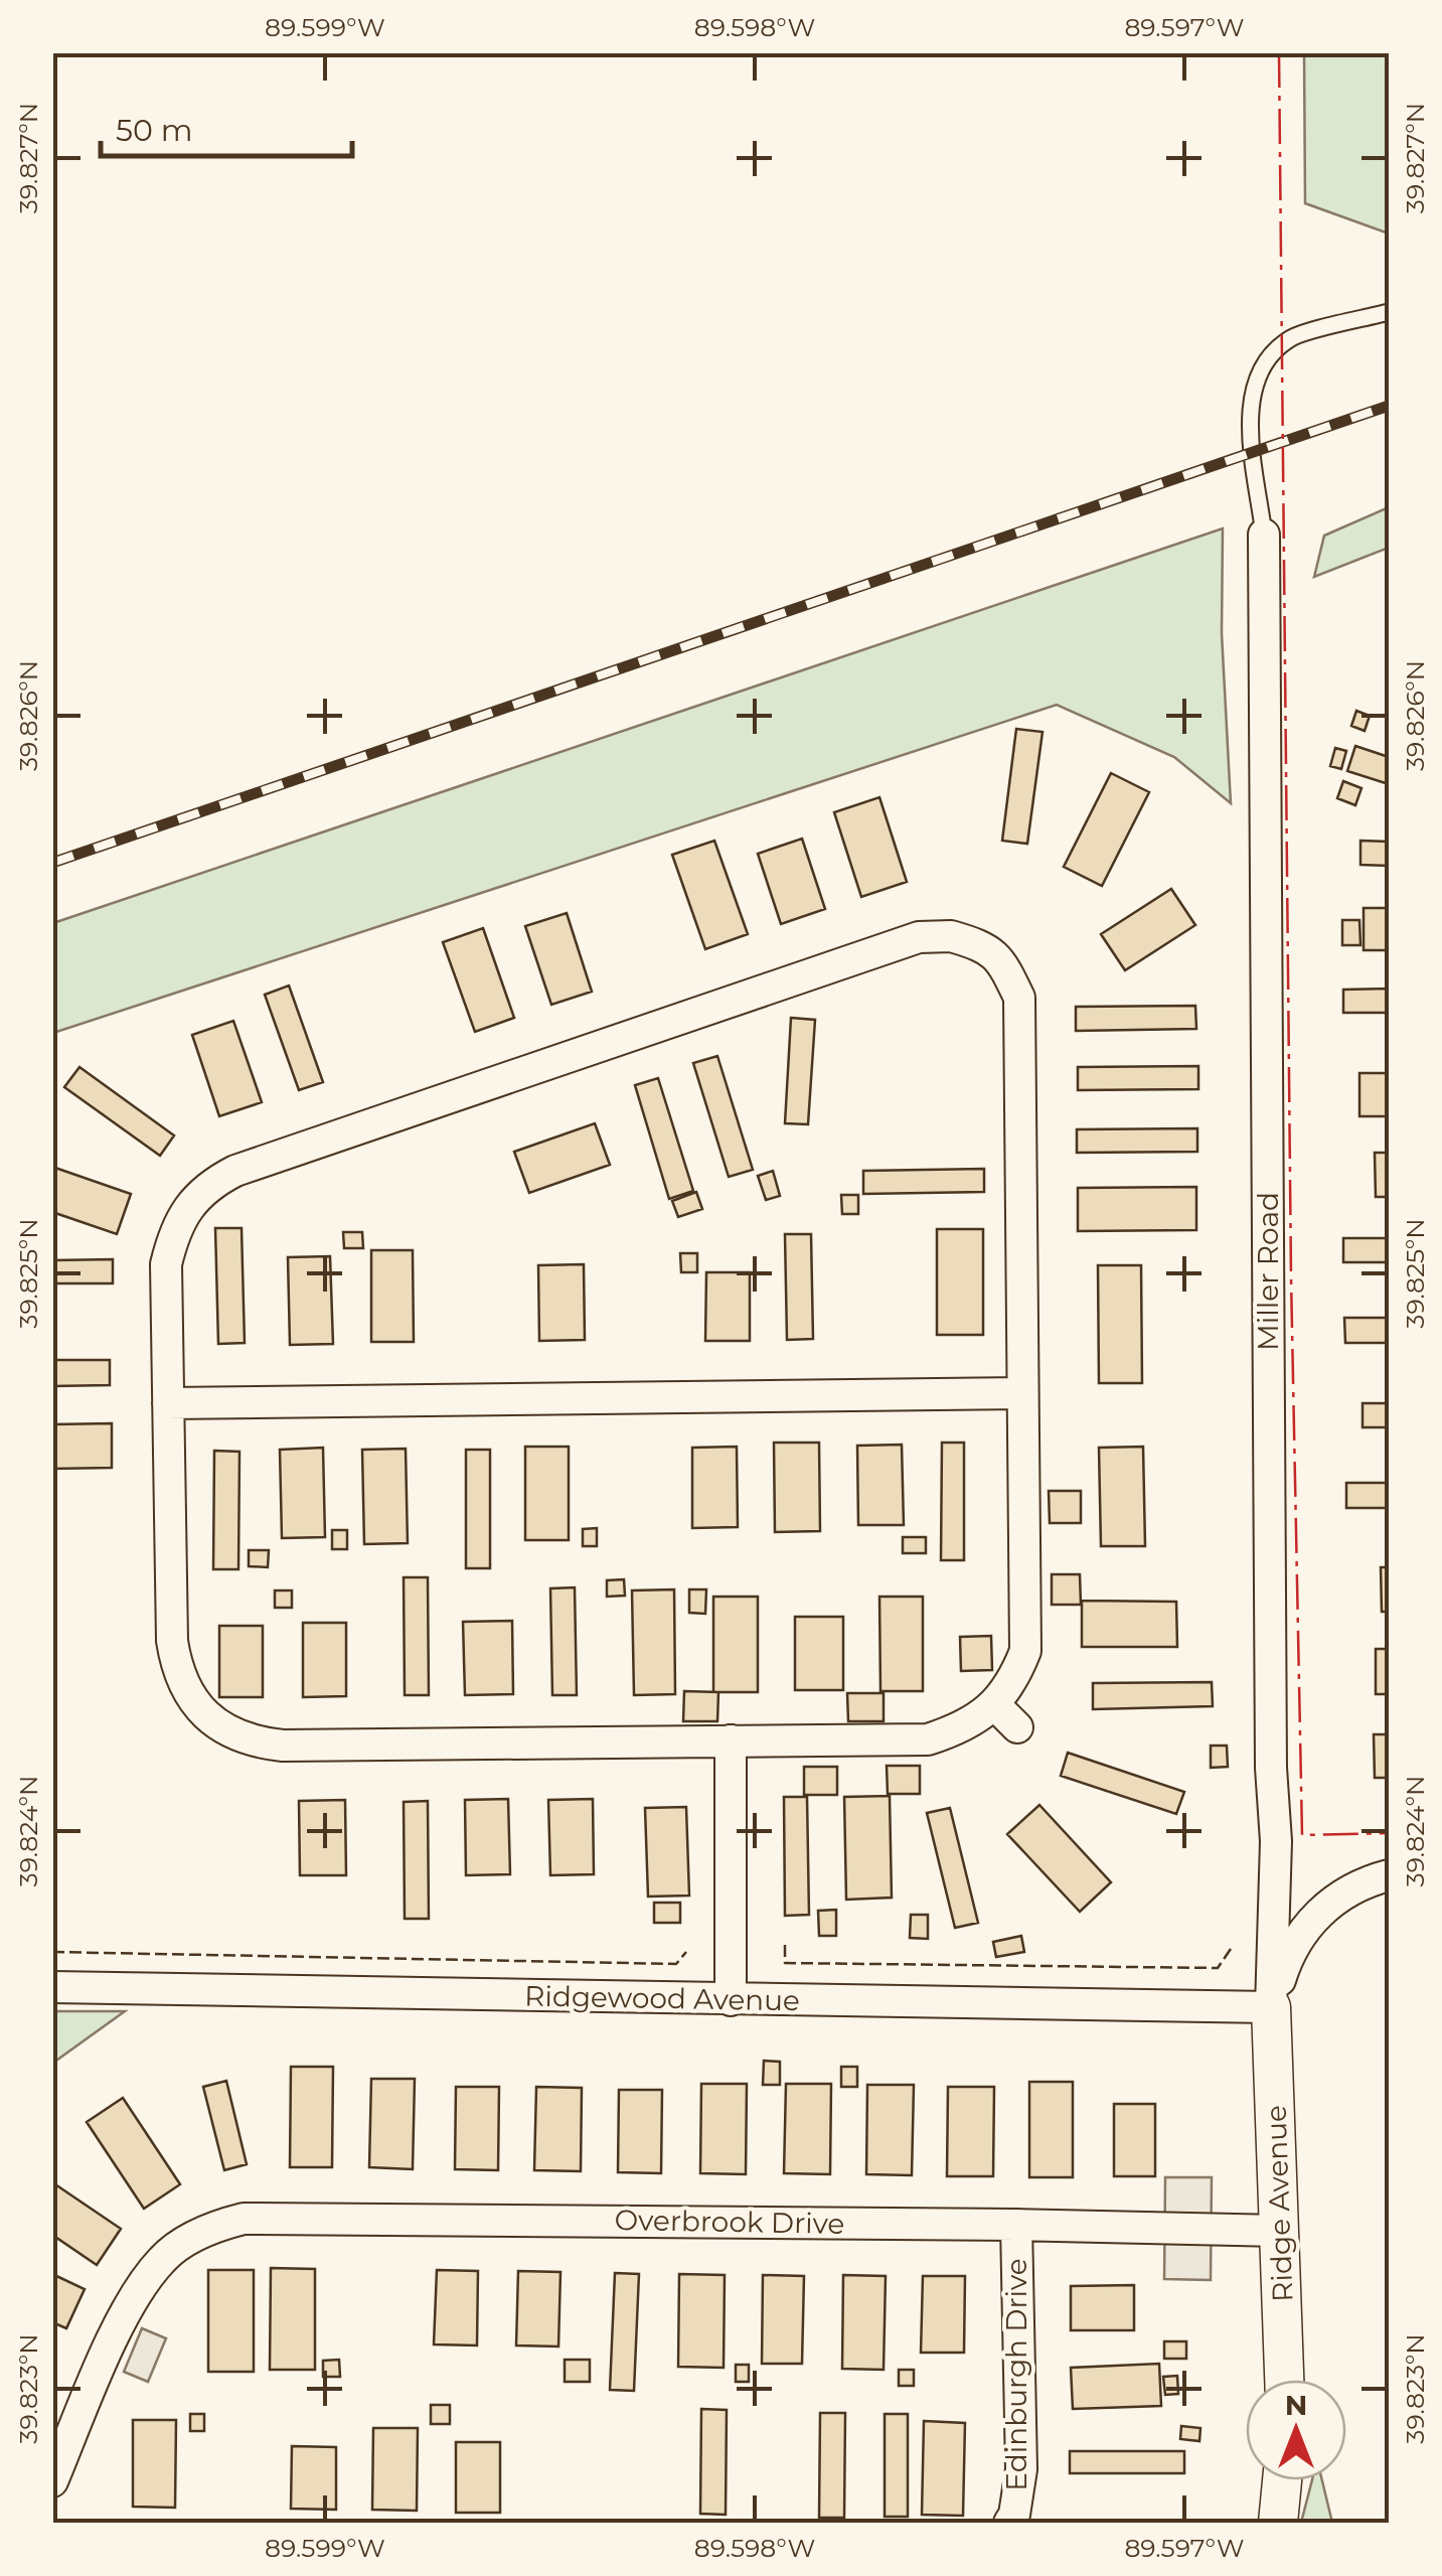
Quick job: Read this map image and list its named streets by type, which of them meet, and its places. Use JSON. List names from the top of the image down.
{
  "streets": {
    "street": [
      "Miller Road",
      "Ridgewood Avenue",
      "Ridge Avenue",
      "Overbrook Drive",
      "Edinburgh Drive"
    ]
  },
  "crossings": [
    ["Miller Road", "Ridgewood Avenue"],
    ["Miller Road", "Ridge Avenue"],
    ["Ridgewood Avenue", "Ridge Avenue"],
    ["Ridge Avenue", "Overbrook Drive"],
    ["Overbrook Drive", "Edinburgh Drive"]
  ],
  "scale_bar": "50 m",
  "north": "top",
  "coordinates": [
    "89.599°W",
    "89.598°W",
    "89.597°W",
    "39.827°N",
    "39.826°N",
    "39.825°N",
    "39.824°N",
    "39.823°N"
  ]
}
